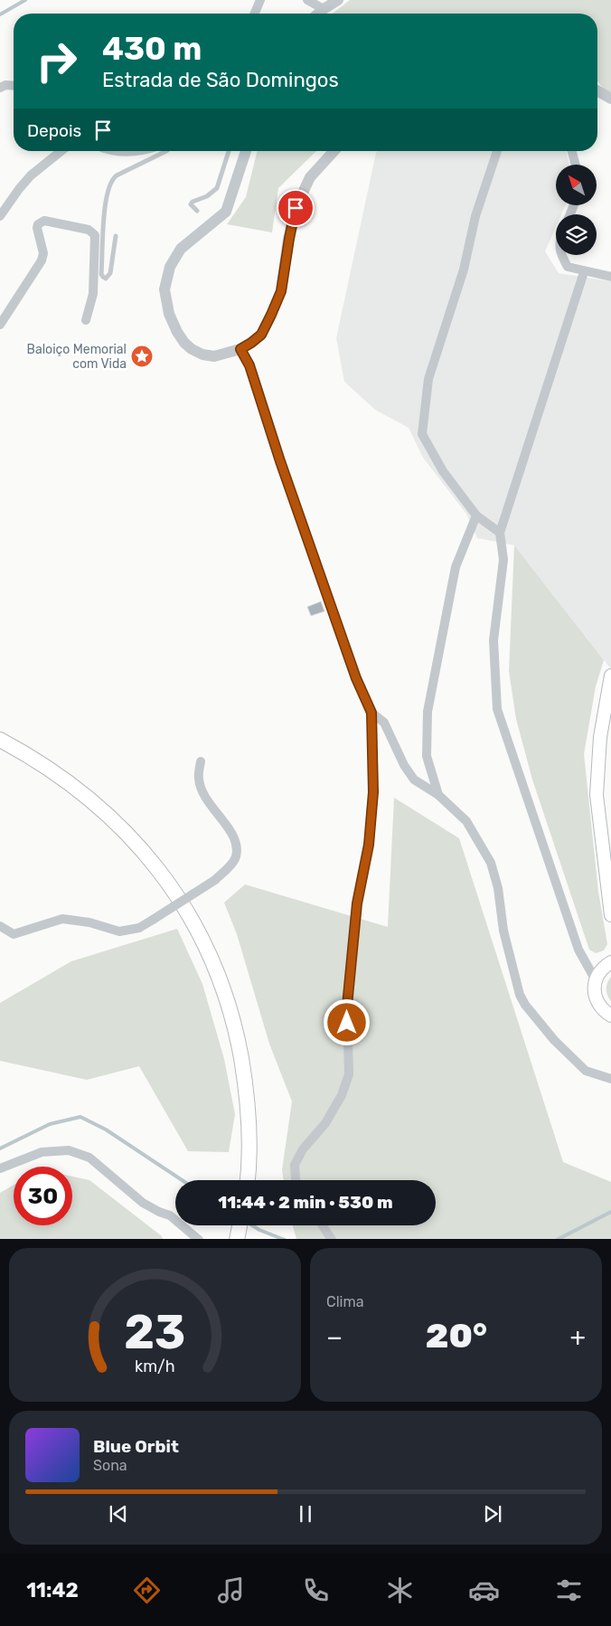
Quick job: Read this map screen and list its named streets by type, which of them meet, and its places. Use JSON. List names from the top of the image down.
{
  "places": {
    "place": ["Baloiço Memorial com Vida"]
  },
  "north": "top left",
  "page": {
    "turn": ["430 m", "Estrada de São Domingos"],
    "then": "Depois",
    "limit": "30",
    "trip": "11:44 · 2 min · 530 m",
    "tile": "Clima",
    "heat": ["−", "20°", "+"],
    "song": ["Blue Orbit", "Sona"],
    "tabs": "11:42",
    "gauge": ["23", "km/h"]
  }
}
